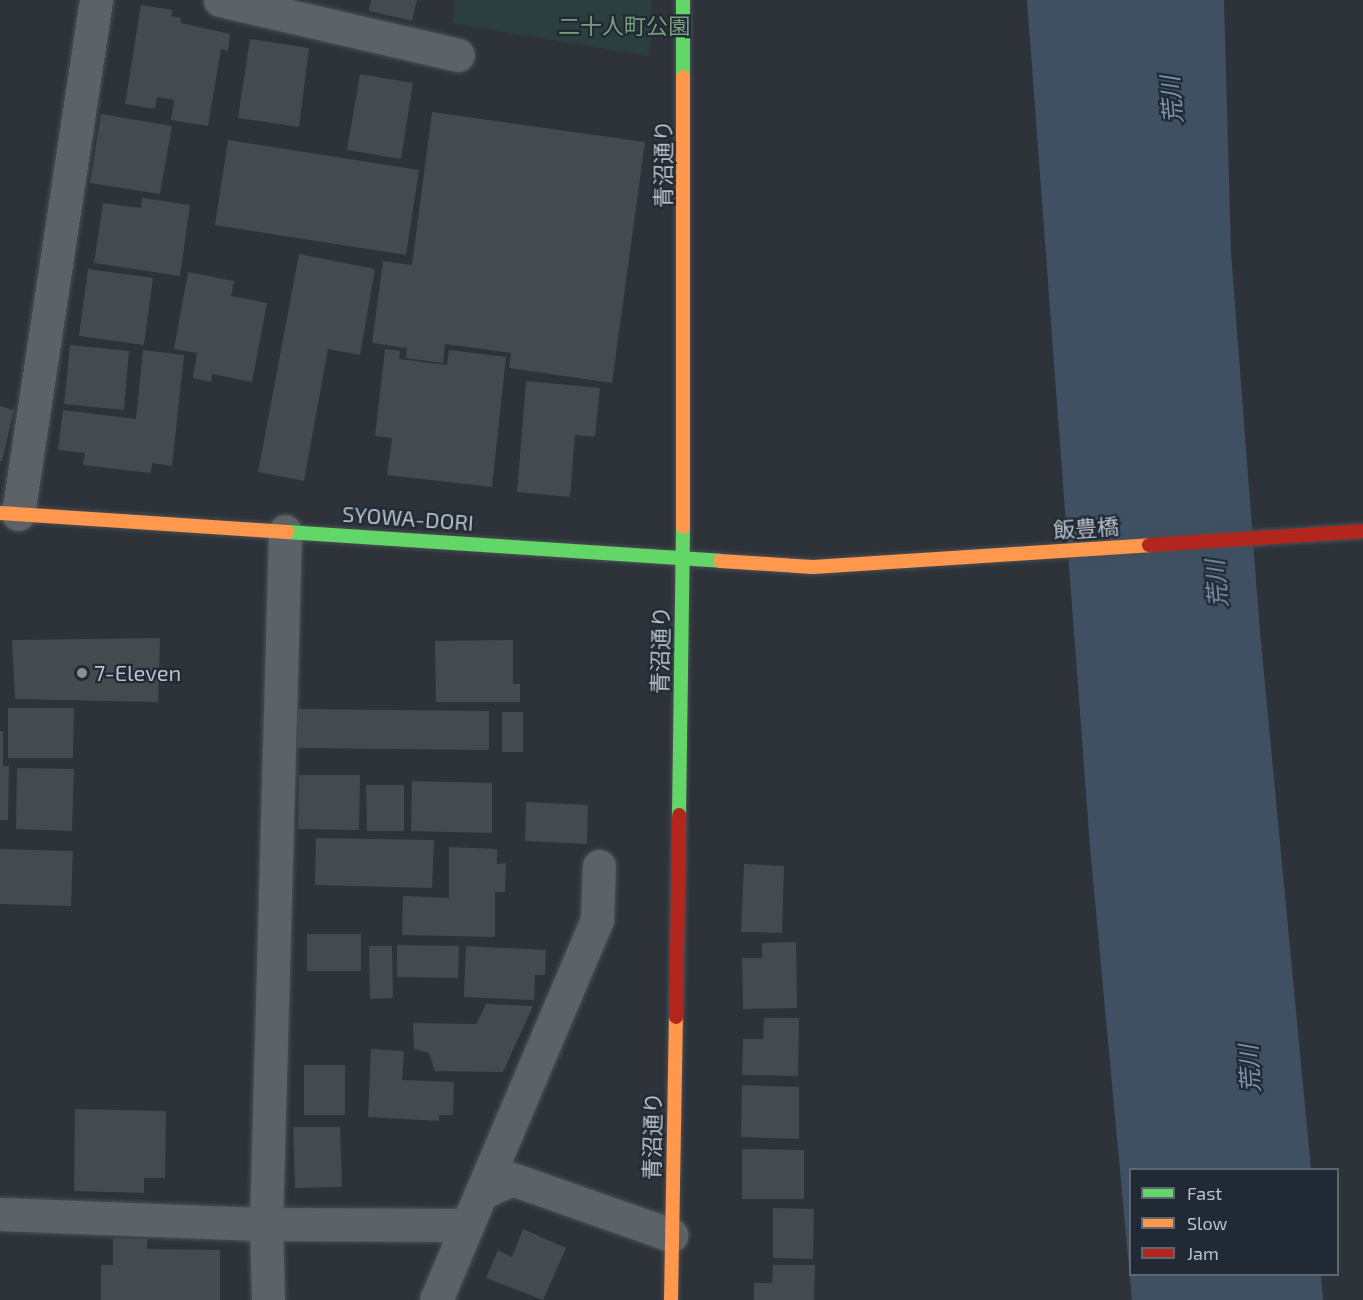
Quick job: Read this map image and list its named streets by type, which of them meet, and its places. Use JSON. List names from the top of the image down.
{
  "streets": {
    "street": ["青沼通り", "SYOWA-DORI", "飯豊橋"]
  },
  "crossings": [
    ["青沼通り", "SYOWA-DORI"],
    ["SYOWA-DORI", "飯豊橋"]
  ],
  "water": ["荒川"],
  "parks": ["二十人町公園"],
  "places": ["7-Eleven"],
  "legend": ["Fast", "Slow", "Jam"]
}
